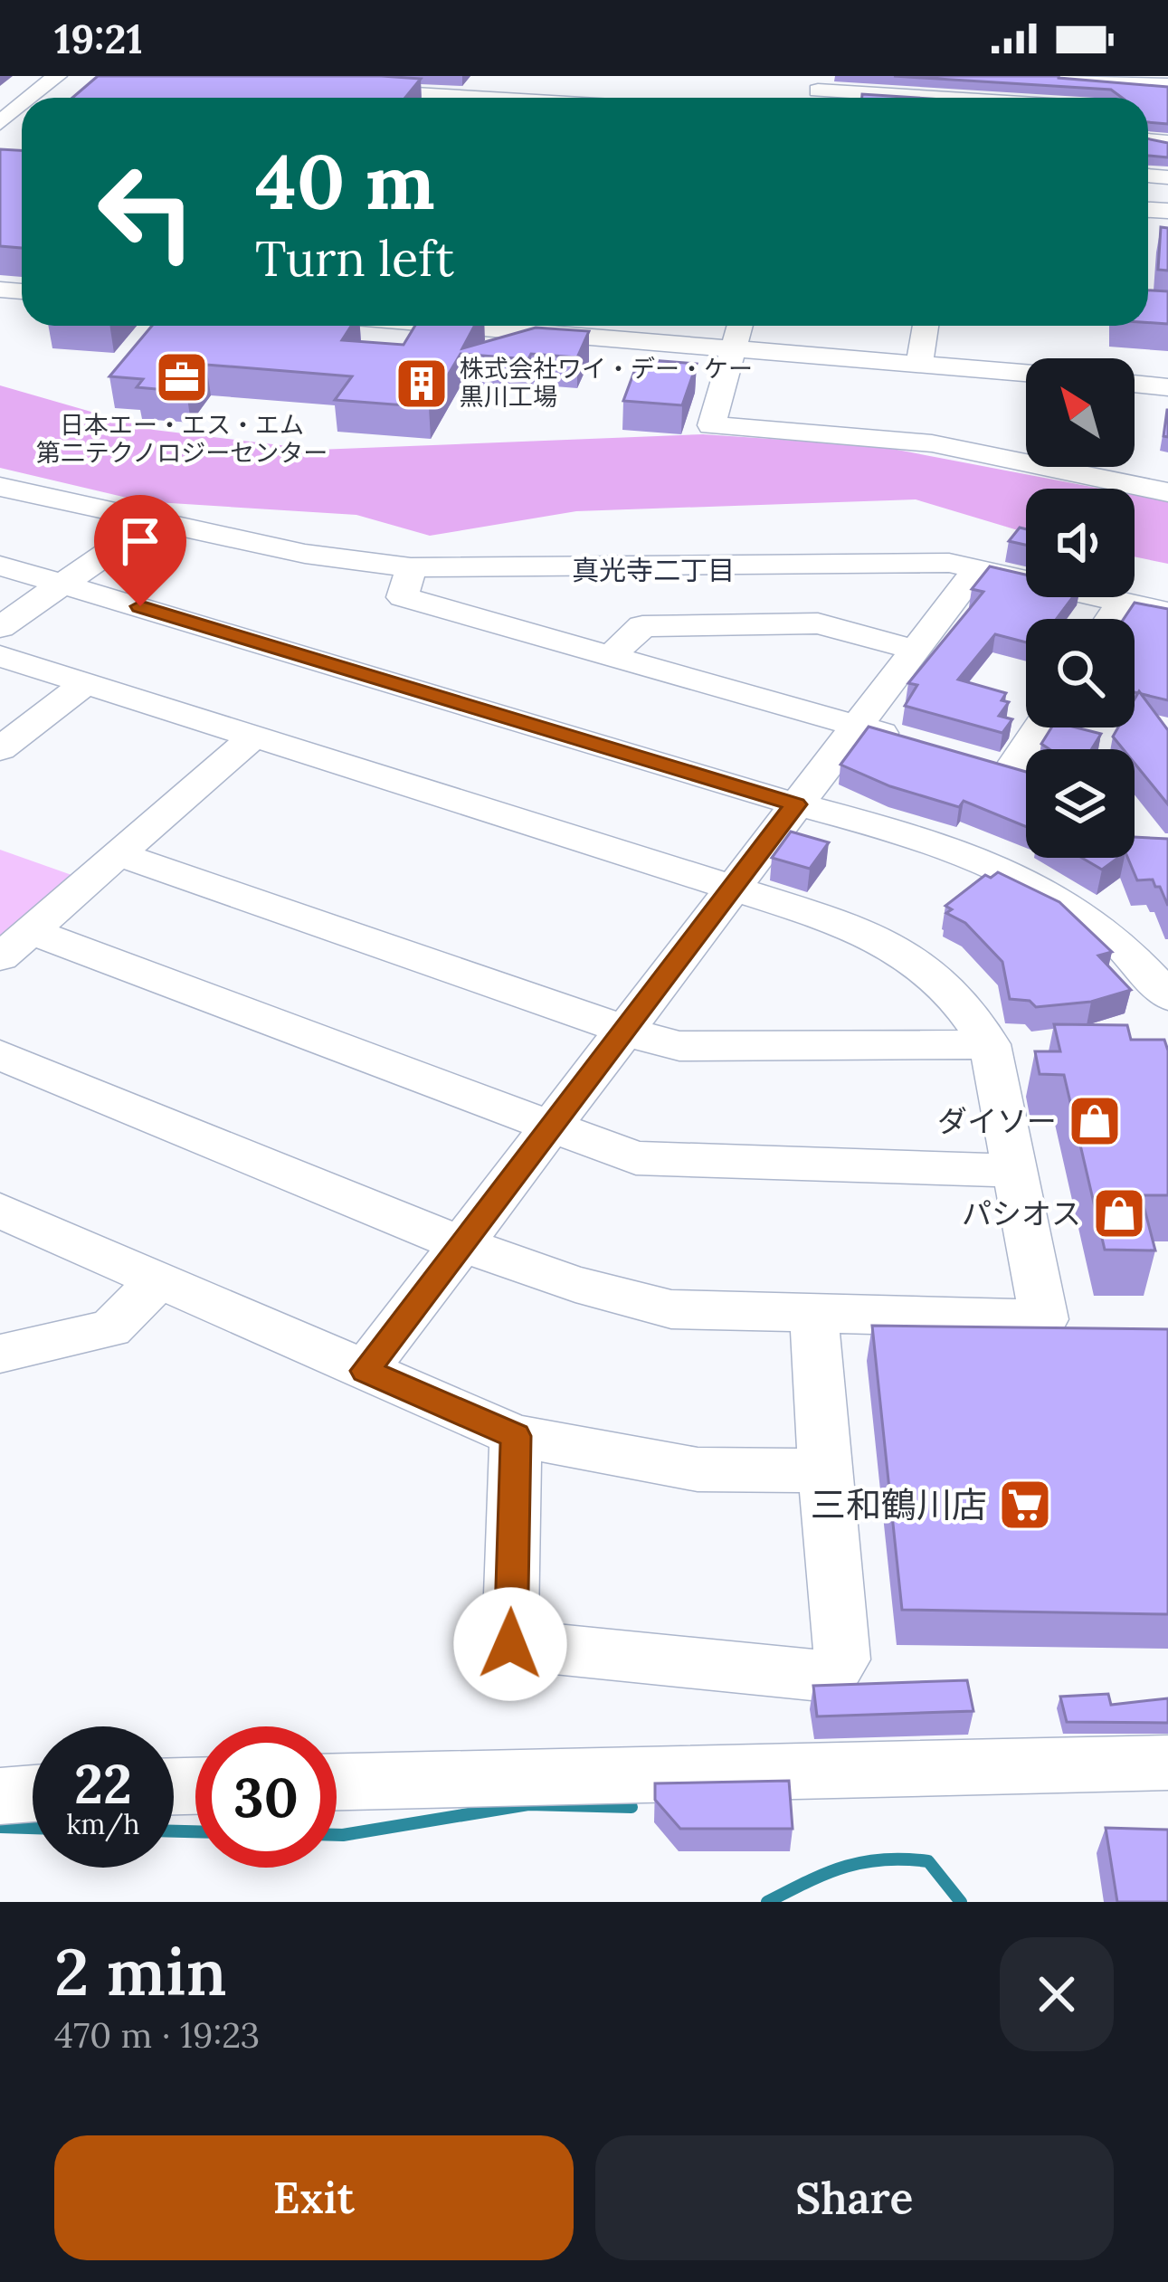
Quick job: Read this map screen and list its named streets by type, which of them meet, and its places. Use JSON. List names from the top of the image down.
{
  "districts": ["真光寺二丁目"],
  "places": {
    "office": ["日本エー・エス・エム 第二テクノロジーセンター"],
    "building": ["株式会社ワイ・デー・ケー 黒川工場"],
    "shop": ["ダイソー", "パシオス"],
    "supermarket": ["三和鶴川店"]
  },
  "north": "top left",
  "page": {
    "status": "19:21",
    "turn": ["40 m", "Turn left"],
    "speed": "22 km/h",
    "limit": "30",
    "heading": ["2 min", "470 m · 19:23"],
    "buttons": ["Exit", "Share"]
  }
}
